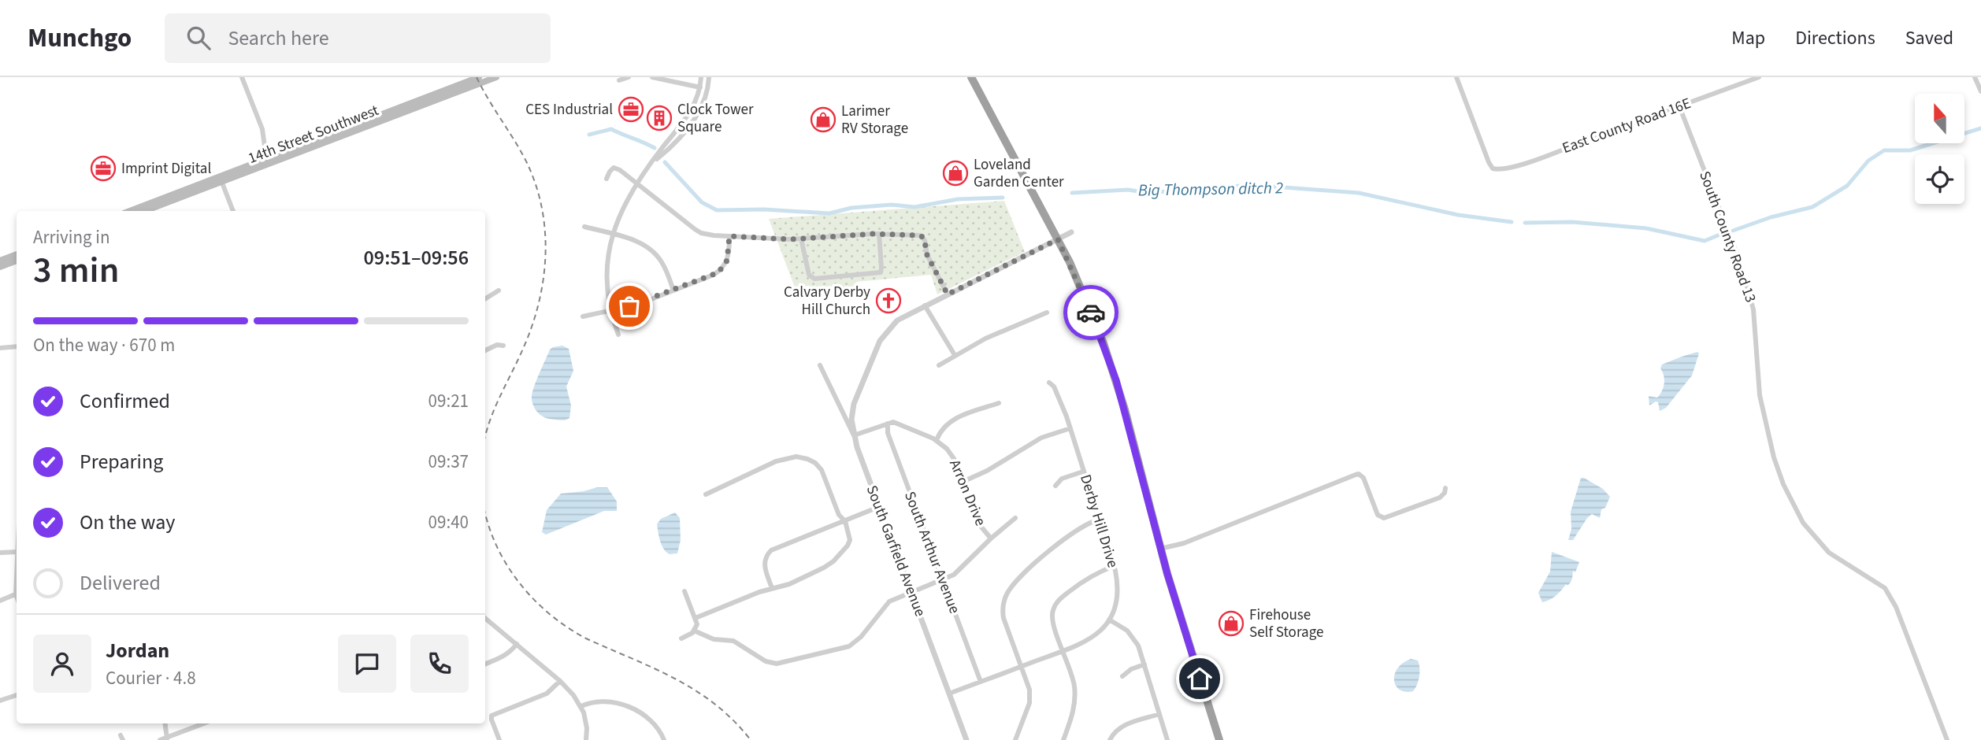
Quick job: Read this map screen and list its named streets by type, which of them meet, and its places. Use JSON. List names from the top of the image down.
{
  "streets": {
    "main road": ["14th Street Southwest"],
    "street": [
      "East County Road 16E",
      "South County Road 13",
      "Arron Drive",
      "Derby Hill Drive",
      "South Garfield Avenue",
      "South Arthur Avenue"
    ]
  },
  "crossings": [
    ["East County Road 16E", "South County Road 13"],
    ["Arron Drive", "South Arthur Avenue"],
    ["Derby Hill Drive", "South Garfield Avenue"],
    ["Derby Hill Drive", "South Arthur Avenue"]
  ],
  "water": ["Big Thompson ditch 2"],
  "places": {
    "office": ["CES Industrial", "Imprint Digital"],
    "building": ["Clock Tower Square"],
    "shop": ["Larimer RV Storage", "Loveland Garden Center", "Firehouse Self Storage"],
    "church": ["Calvary Derby Hill Church"]
  },
  "north": "top",
  "page": {
    "header": "Munchgo",
    "search": "Search here",
    "nav": ["Map", "Directions", "Saved"],
    "heading": ["3 min", "Arriving in", "09:51–09:56"],
    "panel": ["Jordan", "Courier · 4.8"],
    "bar": "On the way · 670 m",
    "list": [
      ["Confirmed", "09:21"],
      ["Preparing", "09:37"],
      ["On the way", "09:40"],
      "Delivered"
    ]
  }
}
